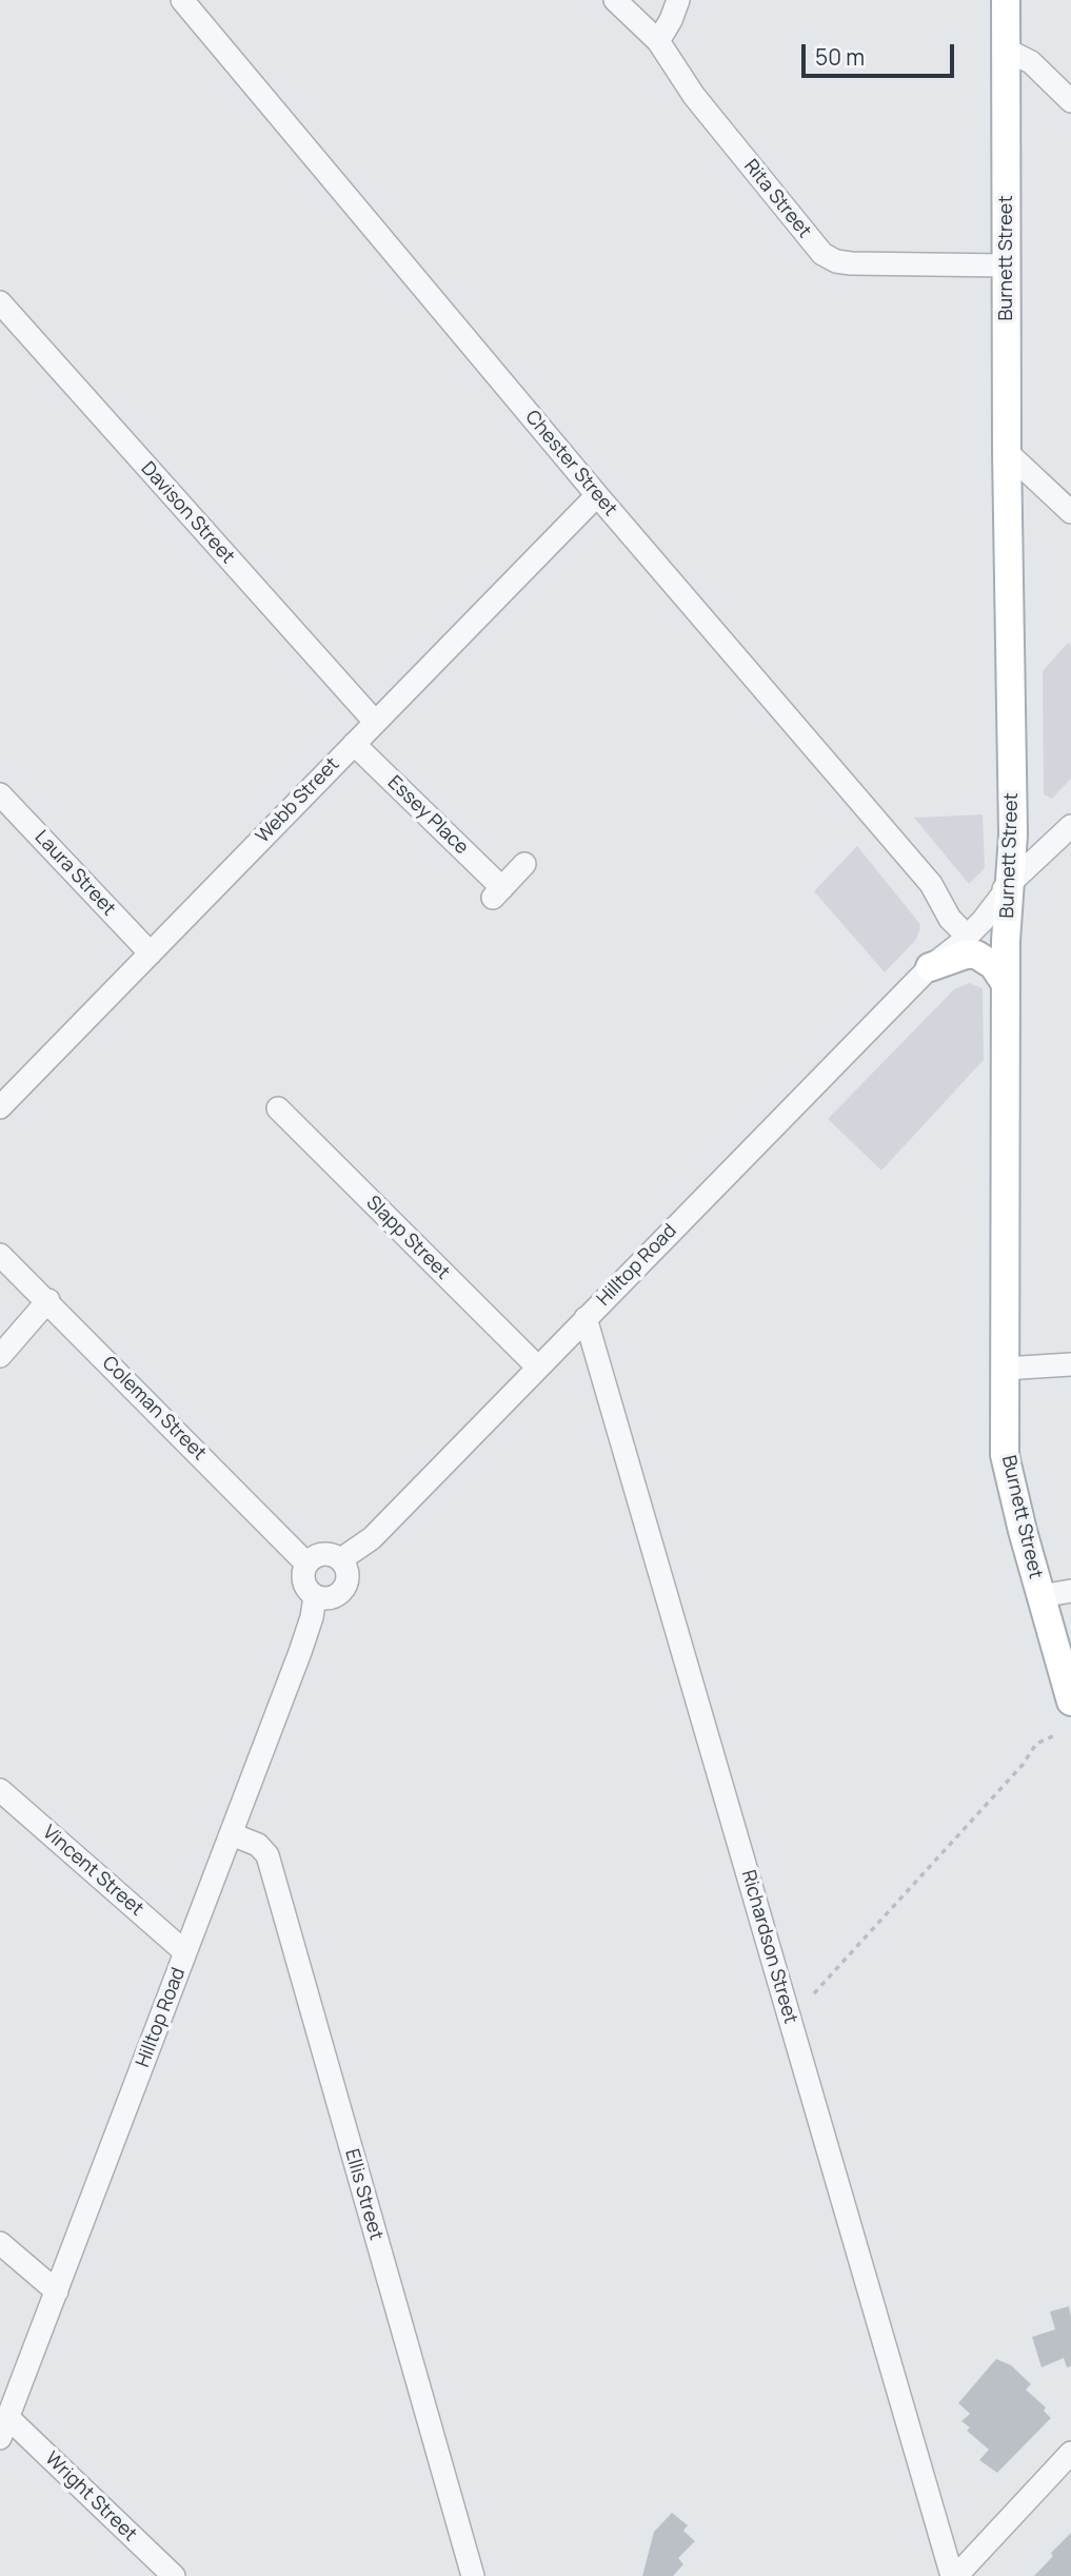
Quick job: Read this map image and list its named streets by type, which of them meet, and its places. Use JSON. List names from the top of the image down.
{
  "streets": {
    "main road": ["Burnett Street"],
    "street": [
      "Rita Street",
      "Chester Street",
      "Davison Street",
      "Webb Street",
      "Essey Place",
      "Laura Street",
      "Slapp Street",
      "Hilltop Road",
      "Coleman Street",
      "Vincent Street",
      "Richardson Street",
      "Ellis Street",
      "Wright Street"
    ]
  },
  "crossings": [
    ["Rita Street", "Burnett Street"],
    ["Burnett Street", "Hilltop Road"],
    ["Chester Street", "Webb Street"],
    ["Chester Street", "Hilltop Road"],
    ["Davison Street", "Webb Street"],
    ["Webb Street", "Essey Place"],
    ["Webb Street", "Laura Street"],
    ["Slapp Street", "Hilltop Road"],
    ["Hilltop Road", "Coleman Street"],
    ["Hilltop Road", "Vincent Street"],
    ["Hilltop Road", "Richardson Street"],
    ["Hilltop Road", "Ellis Street"],
    ["Hilltop Road", "Wright Street"]
  ],
  "scale_bar": "50 m"
}
